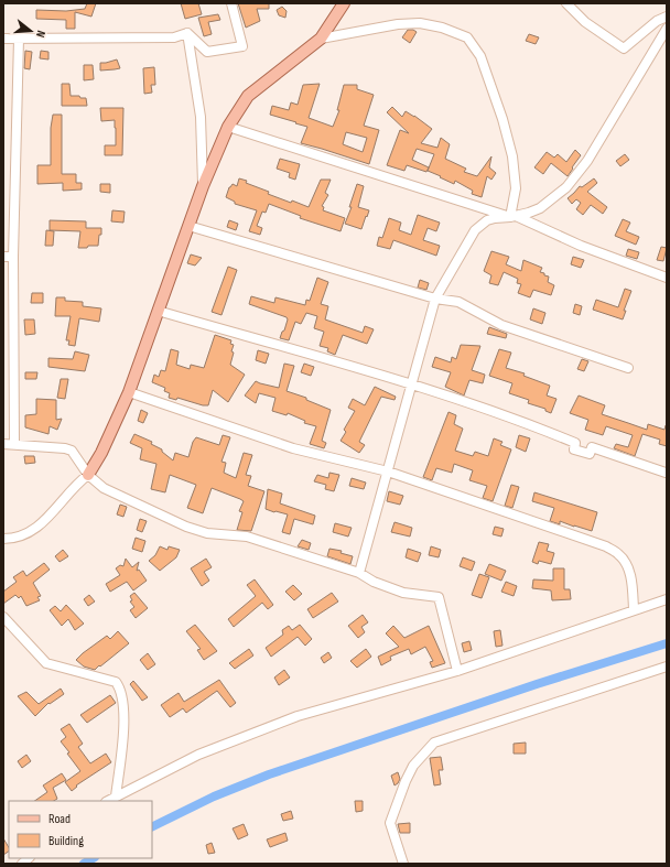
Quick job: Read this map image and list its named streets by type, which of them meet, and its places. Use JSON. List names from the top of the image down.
{
  "legend": ["Road", "Building"],
  "north": "right"
}
